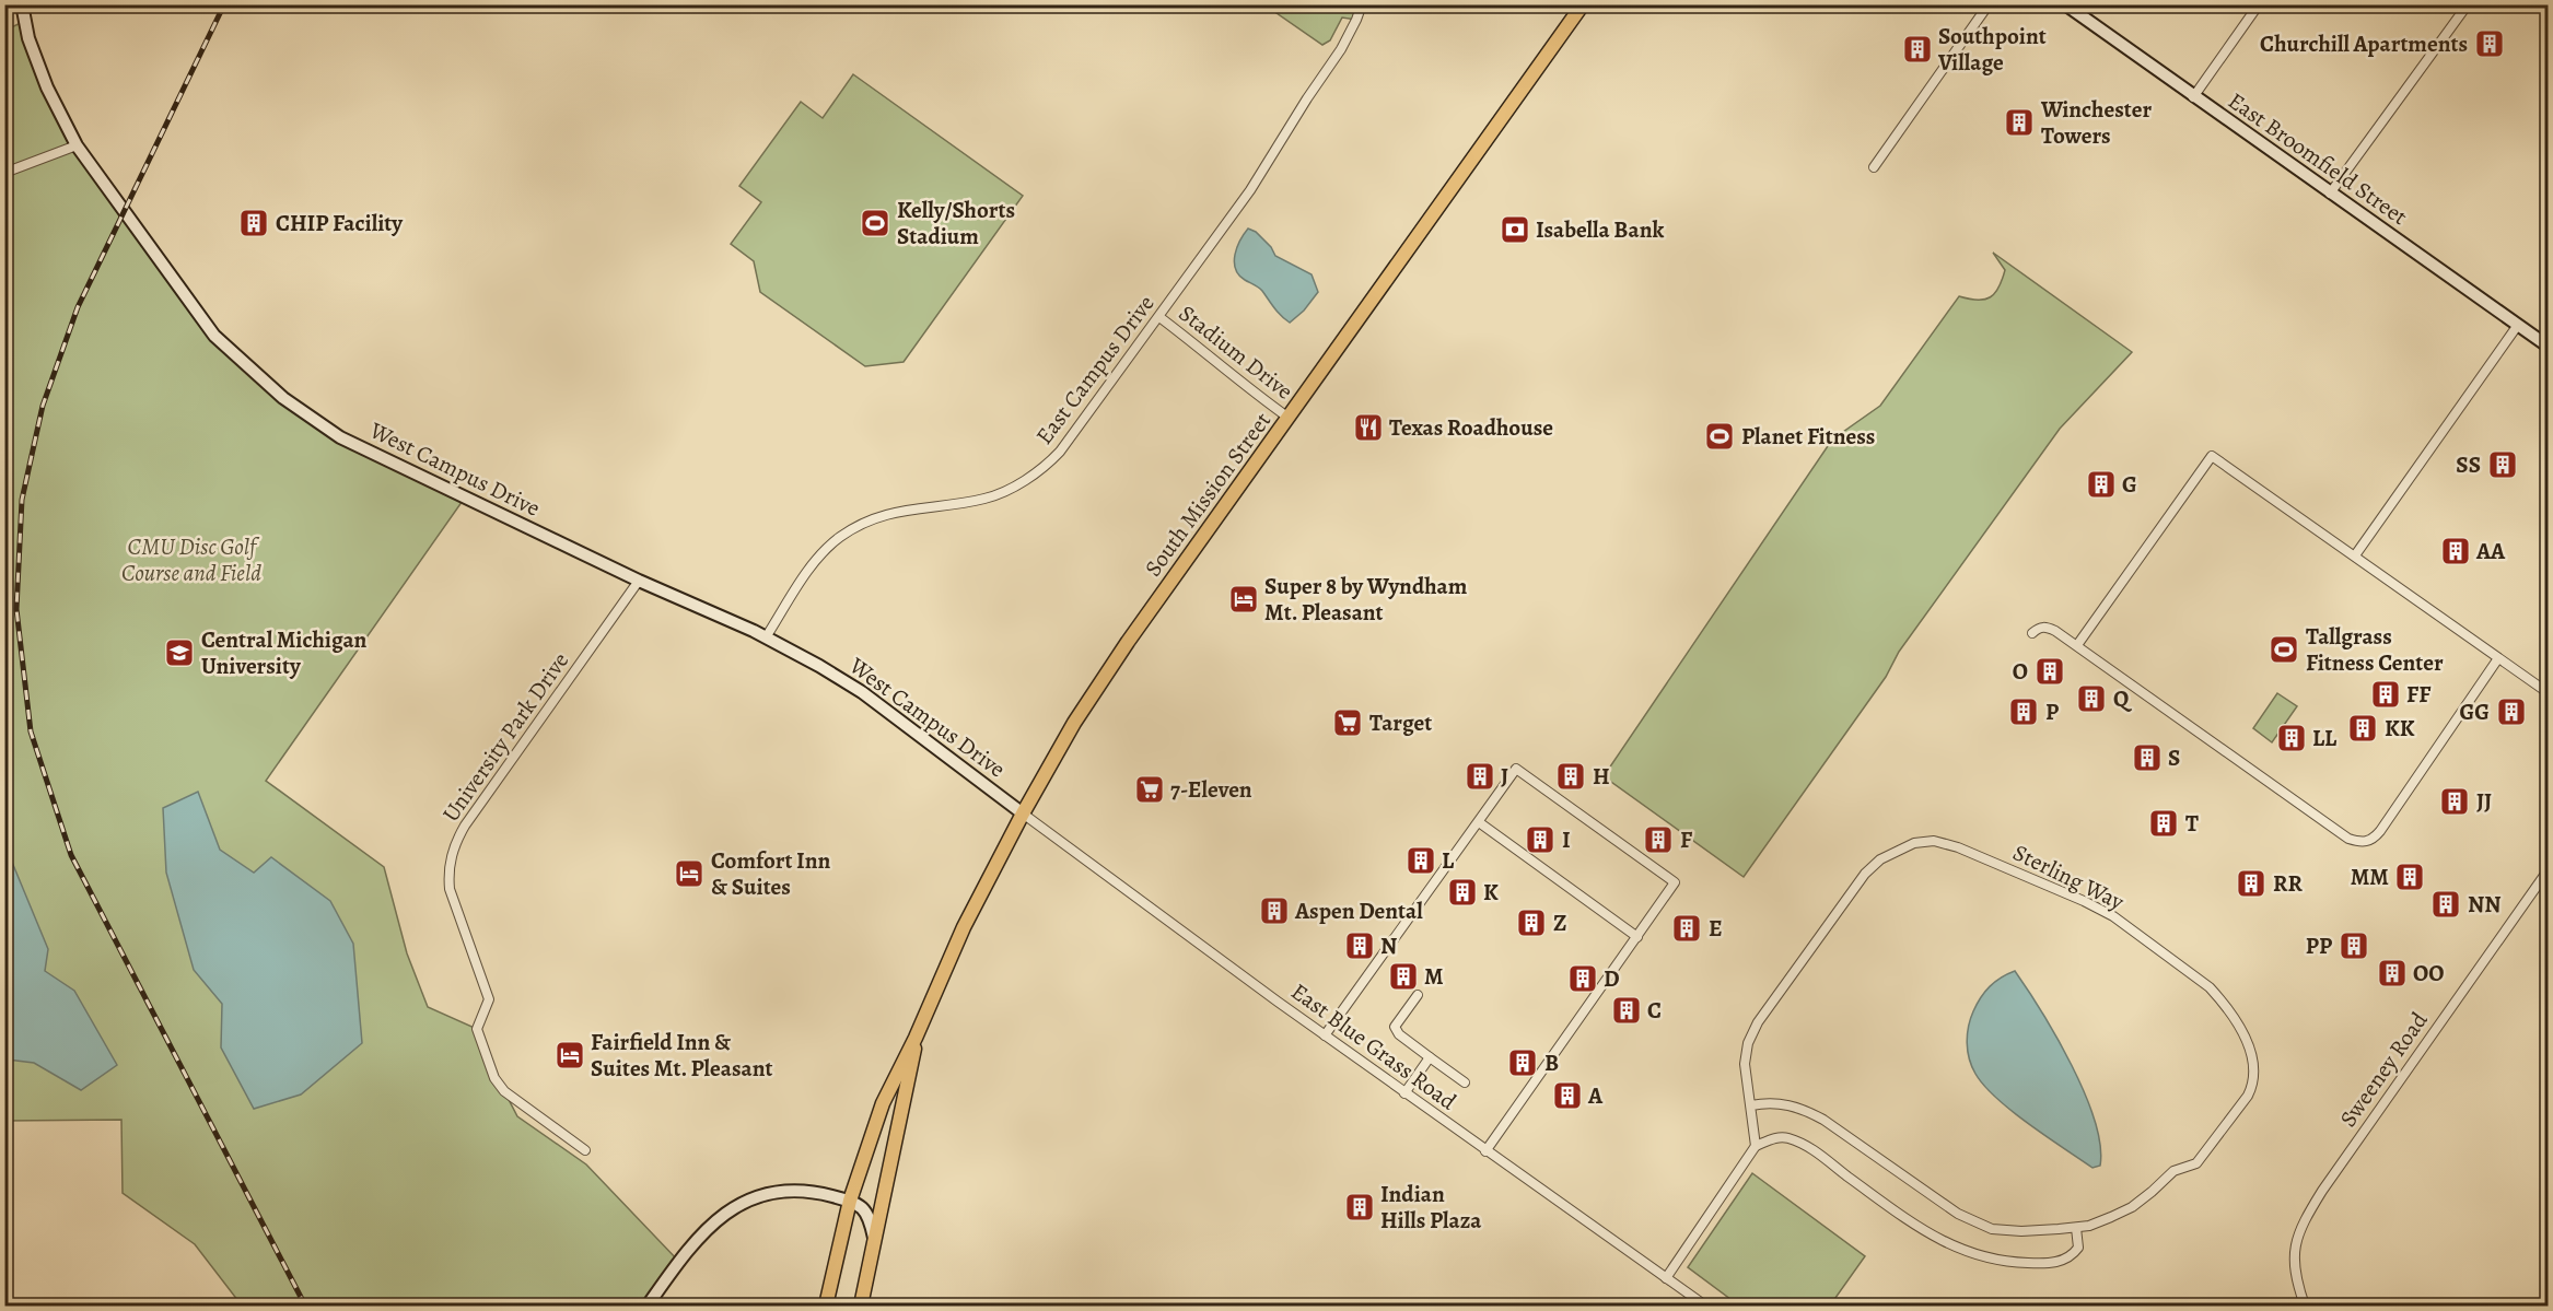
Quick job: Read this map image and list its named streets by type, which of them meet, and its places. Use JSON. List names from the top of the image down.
{
  "streets": {
    "main road": ["South Mission Street"],
    "street": [
      "East Broomfield Street",
      "Stadium Drive",
      "East Campus Drive",
      "West Campus Drive",
      "University Park Drive",
      "Sterling Way",
      "East Blue Grass Road",
      "Sweeney Road"
    ]
  },
  "crossings": [
    ["Stadium Drive", "East Campus Drive"],
    ["Stadium Drive", "South Mission Street"],
    ["East Campus Drive", "West Campus Drive"],
    ["West Campus Drive", "South Mission Street"],
    ["West Campus Drive", "University Park Drive"],
    ["West Campus Drive", "East Blue Grass Road"],
    ["South Mission Street", "East Blue Grass Road"]
  ],
  "parks": ["CMU Disc Golf Course and Field"],
  "places": {
    "building": [
      "Churchill Apartments",
      "Southpoint Village",
      "Winchester Towers",
      "CHIP Facility",
      "SS",
      "G",
      "AA",
      "O",
      "FF",
      "Q",
      "P",
      "GG",
      "KK",
      "LL",
      "S",
      "J",
      "H",
      "JJ",
      "T",
      "I",
      "F",
      "L",
      "MM",
      "RR",
      "K",
      "NN",
      "Aspen Dental",
      "Z",
      "E",
      "N",
      "PP",
      "OO",
      "M",
      "D",
      "C",
      "B",
      "A",
      "Indian Hills Plaza"
    ],
    "sports": ["Kelly/Shorts Stadium", "Planet Fitness", "Tallgrass Fitness Center"],
    "bank": ["Isabella Bank"],
    "restaurant": ["Texas Roadhouse"],
    "hotel": ["Super 8 by Wyndham Mt. Pleasant", "Comfort Inn & Suites", "Fairfield Inn & Suites Mt. Pleasant"],
    "school or university": ["Central Michigan University"],
    "supermarket": ["Target", "7-Eleven"]
  }
}
